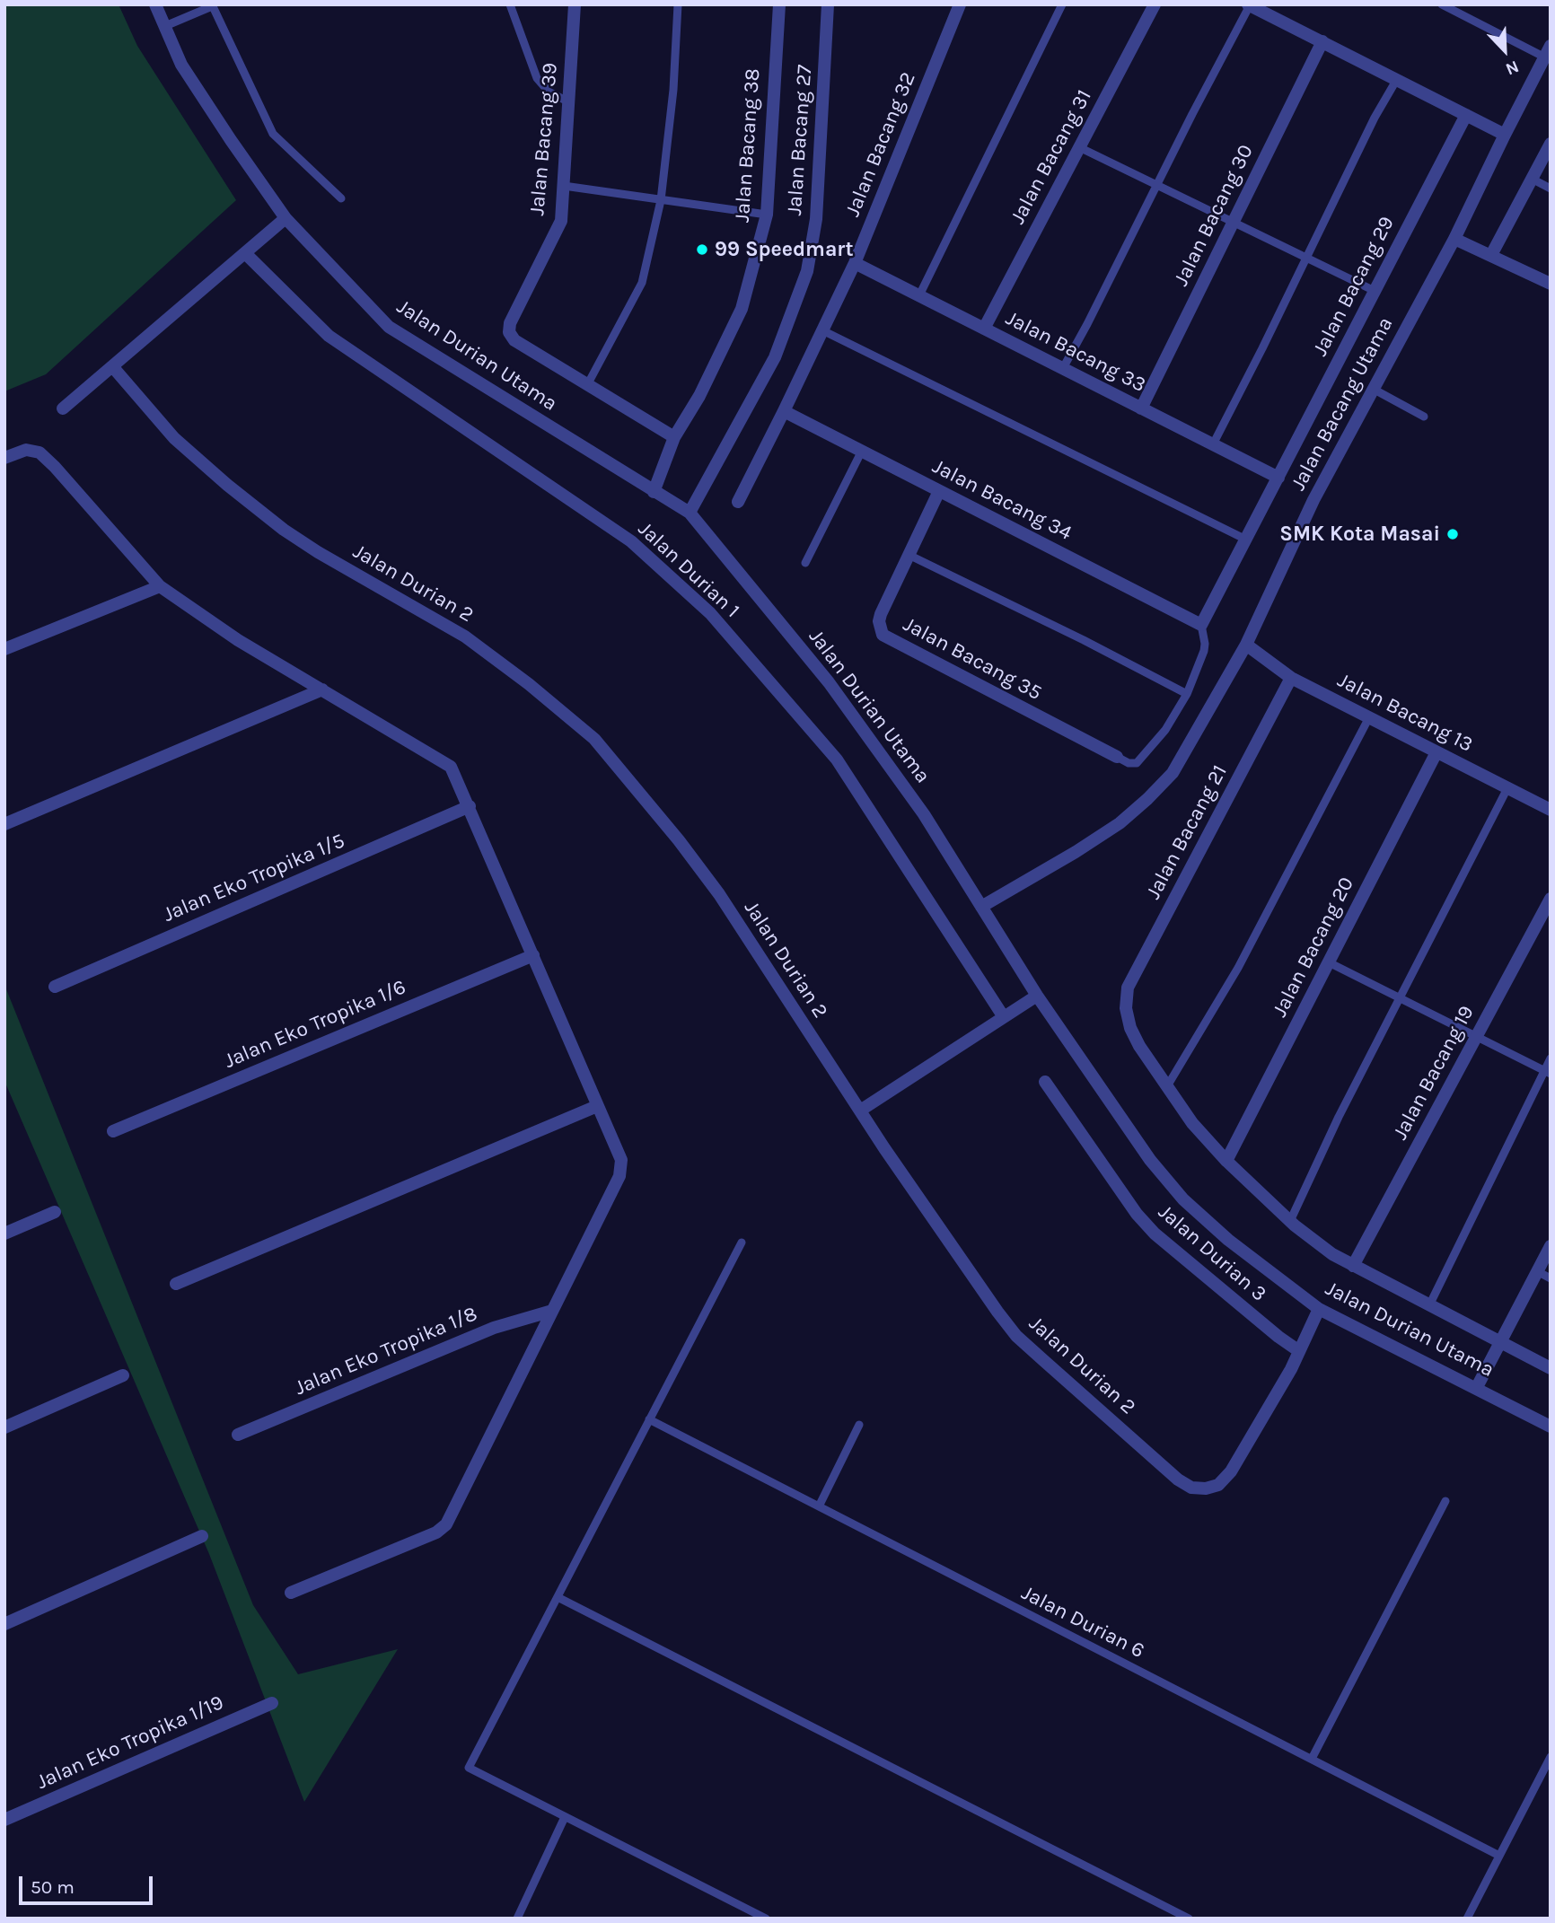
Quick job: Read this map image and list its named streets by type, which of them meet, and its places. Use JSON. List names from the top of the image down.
{
  "streets": {
    "street": [
      "Jalan Bacang 39",
      "Jalan Bacang 27",
      "Jalan Bacang 32",
      "Jalan Bacang 38",
      "Jalan Bacang 31",
      "Jalan Bacang 30",
      "Jalan Bacang 29",
      "Jalan Bacang 33",
      "Jalan Durian Utama",
      "Jalan Bacang Utama",
      "Jalan Bacang 34",
      "Jalan Durian 1",
      "Jalan Durian 2",
      "Jalan Bacang 35",
      "Jalan Bacang 13",
      "Jalan Bacang 21",
      "Jalan Eko Tropika 1/5",
      "Jalan Bacang 20",
      "Jalan Eko Tropika 1/6",
      "Jalan Bacang 19",
      "Jalan Durian 3",
      "Jalan Eko Tropika 1/8",
      "Jalan Eko Tropika 1/19"
    ],
    "lane": ["Jalan Durian 6"]
  },
  "crossings": [
    ["Jalan Bacang 39", "Jalan Bacang 38"],
    ["Jalan Bacang 27", "Jalan Durian Utama"],
    ["Jalan Bacang 32", "Jalan Bacang 33"],
    ["Jalan Bacang 32", "Jalan Bacang 34"],
    ["Jalan Bacang 38", "Jalan Durian Utama"],
    ["Jalan Bacang 31", "Jalan Bacang 33"],
    ["Jalan Bacang 30", "Jalan Bacang 33"],
    ["Jalan Bacang 29", "Jalan Bacang 33"],
    ["Jalan Bacang 29", "Jalan Bacang 34"],
    ["Jalan Durian Utama", "Jalan Bacang Utama"],
    ["Jalan Durian Utama", "Jalan Durian 2"],
    ["Jalan Bacang Utama", "Jalan Bacang 13"],
    ["Jalan Bacang 34", "Jalan Bacang 35"],
    ["Jalan Durian 2", "Jalan Durian 3"],
    ["Jalan Bacang 13", "Jalan Bacang 21"],
    ["Jalan Bacang 13", "Jalan Bacang 20"]
  ],
  "places": ["99 Speedmart", "SMK Kota Masai"],
  "scale_bar": "50 m",
  "north": "bottom right"
}
